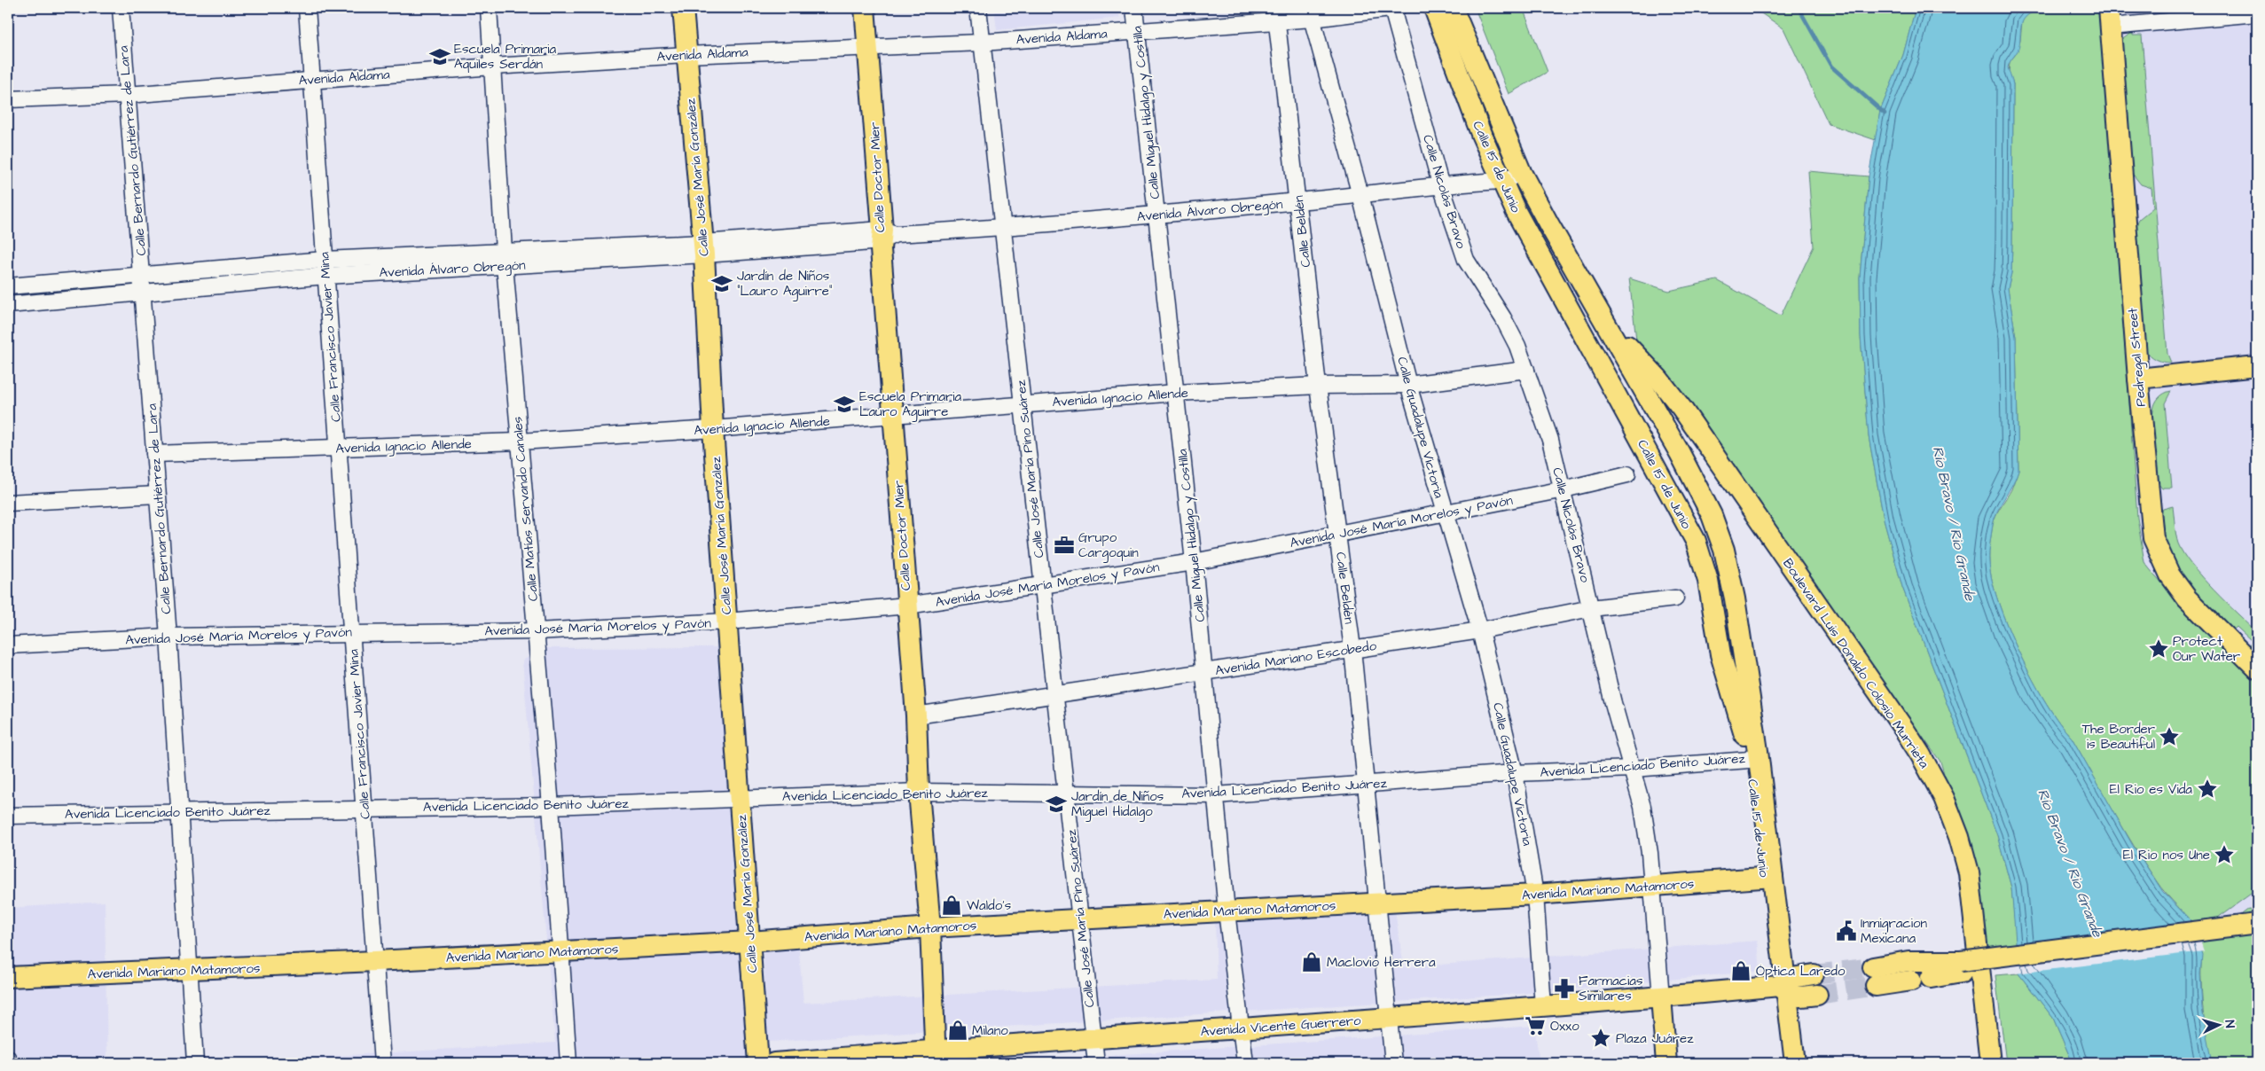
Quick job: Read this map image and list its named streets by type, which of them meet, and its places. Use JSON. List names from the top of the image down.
{
  "streets": {
    "main road": [
      "Calle 15 de Junio",
      "Calle José María González",
      "Calle Doctor Mier",
      "Calle Nicolás Bravo",
      "Pedregal Street",
      "Boulevard Luis Donaldo Colosio Murrieta",
      "Avenida Mariano Matamoros",
      "Avenida Vicente Guerrero"
    ],
    "street": [
      "Avenida Aldama",
      "Calle Miguel Hidalgo y Costilla",
      "Calle Bernardo Gutiérrez de Lara",
      "Avenida Álvaro Obregón",
      "Calle Beldén",
      "Calle Francisco Javier Mina",
      "Avenida Ignacio Allende",
      "Calle Guadalupe Victoria",
      "Calle José María Pino Suárez",
      "Calle Matías Servando Canales",
      "Avenida José María Morelos y Pavón",
      "Avenida Mariano Escobedo",
      "Avenida Licenciado Benito Juárez"
    ]
  },
  "crossings": [
    ["Avenida Aldama", "Calle Miguel Hidalgo y Costilla"],
    ["Avenida Aldama", "Calle Bernardo Gutiérrez de Lara"],
    ["Avenida Aldama", "Calle José María González"],
    ["Avenida Aldama", "Calle Doctor Mier"],
    ["Avenida Aldama", "Calle Nicolás Bravo"],
    ["Avenida Aldama", "Calle Beldén"],
    ["Avenida Aldama", "Calle Francisco Javier Mina"],
    ["Avenida Aldama", "Calle Guadalupe Victoria"],
    ["Avenida Aldama", "Calle José María Pino Suárez"],
    ["Avenida Aldama", "Calle Matías Servando Canales"],
    ["Calle Miguel Hidalgo y Costilla", "Avenida Álvaro Obregón"],
    ["Calle Miguel Hidalgo y Costilla", "Avenida Ignacio Allende"],
    ["Calle Miguel Hidalgo y Costilla", "Avenida José María Morelos y Pavón"],
    ["Calle Miguel Hidalgo y Costilla", "Avenida Mariano Escobedo"],
    ["Calle Miguel Hidalgo y Costilla", "Avenida Licenciado Benito Juárez"],
    ["Calle Miguel Hidalgo y Costilla", "Avenida Mariano Matamoros"],
    ["Calle Miguel Hidalgo y Costilla", "Avenida Vicente Guerrero"],
    ["Calle Bernardo Gutiérrez de Lara", "Avenida Álvaro Obregón"],
    ["Calle Bernardo Gutiérrez de Lara", "Avenida Ignacio Allende"],
    ["Calle Bernardo Gutiérrez de Lara", "Avenida José María Morelos y Pavón"],
    ["Calle Bernardo Gutiérrez de Lara", "Avenida Licenciado Benito Juárez"],
    ["Calle Bernardo Gutiérrez de Lara", "Avenida Mariano Matamoros"],
    ["Calle 15 de Junio", "Avenida Álvaro Obregón"],
    ["Calle 15 de Junio", "Boulevard Luis Donaldo Colosio Murrieta"],
    ["Calle 15 de Junio", "Avenida Licenciado Benito Juárez"],
    ["Calle 15 de Junio", "Avenida Mariano Matamoros"],
    ["Calle 15 de Junio", "Avenida Vicente Guerrero"],
    ["Calle José María González", "Avenida Álvaro Obregón"],
    ["Calle José María González", "Avenida Ignacio Allende"],
    ["Calle José María González", "Avenida José María Morelos y Pavón"],
    ["Calle José María González", "Avenida Licenciado Benito Juárez"],
    ["Calle José María González", "Avenida Mariano Matamoros"],
    ["Calle Doctor Mier", "Avenida Álvaro Obregón"],
    ["Calle Doctor Mier", "Avenida Ignacio Allende"],
    ["Calle Doctor Mier", "Avenida José María Morelos y Pavón"],
    ["Calle Doctor Mier", "Avenida Mariano Escobedo"],
    ["Calle Doctor Mier", "Avenida Licenciado Benito Juárez"],
    ["Calle Doctor Mier", "Avenida Mariano Matamoros"],
    ["Calle Doctor Mier", "Avenida Vicente Guerrero"],
    ["Calle Nicolás Bravo", "Avenida Álvaro Obregón"],
    ["Calle Nicolás Bravo", "Avenida Ignacio Allende"],
    ["Calle Nicolás Bravo", "Avenida José María Morelos y Pavón"],
    ["Calle Nicolás Bravo", "Avenida Mariano Escobedo"],
    ["Calle Nicolás Bravo", "Avenida Licenciado Benito Juárez"],
    ["Calle Nicolás Bravo", "Avenida Mariano Matamoros"],
    ["Calle Nicolás Bravo", "Avenida Vicente Guerrero"],
    ["Avenida Álvaro Obregón", "Calle Beldén"],
    ["Avenida Álvaro Obregón", "Calle Francisco Javier Mina"],
    ["Avenida Álvaro Obregón", "Calle Guadalupe Victoria"],
    ["Avenida Álvaro Obregón", "Calle José María Pino Suárez"],
    ["Avenida Álvaro Obregón", "Calle Matías Servando Canales"],
    ["Calle Beldén", "Avenida Ignacio Allende"],
    ["Calle Beldén", "Avenida José María Morelos y Pavón"],
    ["Calle Beldén", "Avenida Mariano Escobedo"],
    ["Calle Beldén", "Avenida Licenciado Benito Juárez"],
    ["Calle Beldén", "Avenida Mariano Matamoros"],
    ["Calle Beldén", "Avenida Vicente Guerrero"],
    ["Calle Francisco Javier Mina", "Avenida Ignacio Allende"],
    ["Calle Francisco Javier Mina", "Avenida José María Morelos y Pavón"],
    ["Calle Francisco Javier Mina", "Avenida Licenciado Benito Juárez"],
    ["Calle Francisco Javier Mina", "Avenida Mariano Matamoros"],
    ["Avenida Ignacio Allende", "Calle Guadalupe Victoria"],
    ["Avenida Ignacio Allende", "Calle José María Pino Suárez"],
    ["Avenida Ignacio Allende", "Calle Matías Servando Canales"],
    ["Calle Guadalupe Victoria", "Avenida José María Morelos y Pavón"],
    ["Calle Guadalupe Victoria", "Avenida Mariano Escobedo"],
    ["Calle Guadalupe Victoria", "Avenida Licenciado Benito Juárez"],
    ["Calle Guadalupe Victoria", "Avenida Mariano Matamoros"],
    ["Calle Guadalupe Victoria", "Avenida Vicente Guerrero"],
    ["Calle José María Pino Suárez", "Avenida José María Morelos y Pavón"],
    ["Calle José María Pino Suárez", "Avenida Mariano Escobedo"],
    ["Calle José María Pino Suárez", "Avenida Licenciado Benito Juárez"],
    ["Calle José María Pino Suárez", "Avenida Mariano Matamoros"],
    ["Calle José María Pino Suárez", "Avenida Vicente Guerrero"],
    ["Calle Matías Servando Canales", "Avenida José María Morelos y Pavón"],
    ["Calle Matías Servando Canales", "Avenida Licenciado Benito Juárez"],
    ["Calle Matías Servando Canales", "Avenida Mariano Matamoros"]
  ],
  "water": ["Río Bravo / Rio Grande"],
  "places": {
    "school or university": [
      "Escuela Primaria Aquiles Serdán",
      "Jardín de Niños \"Lauro Aguirre\"",
      "Escuela Primaria Lauro Aguirre",
      "Jardín de Niños Miguel Hidalgo"
    ],
    "office": ["Grupo Cargoquin"],
    "place": [
      "Protect Our Water",
      "The Border is Beautiful",
      "El Rio es Vida",
      "El Rio nos Une",
      "Plaza Juárez"
    ],
    "shop": [
      "Waldo's",
      "Maclovio Herrera",
      "Óptica Laredo",
      "Milano"
    ],
    "public building": ["Inmigracion Mexicana"],
    "pharmacy": ["Farmacias Similares"],
    "supermarket": ["Oxxo"]
  },
  "north": "right"
}
